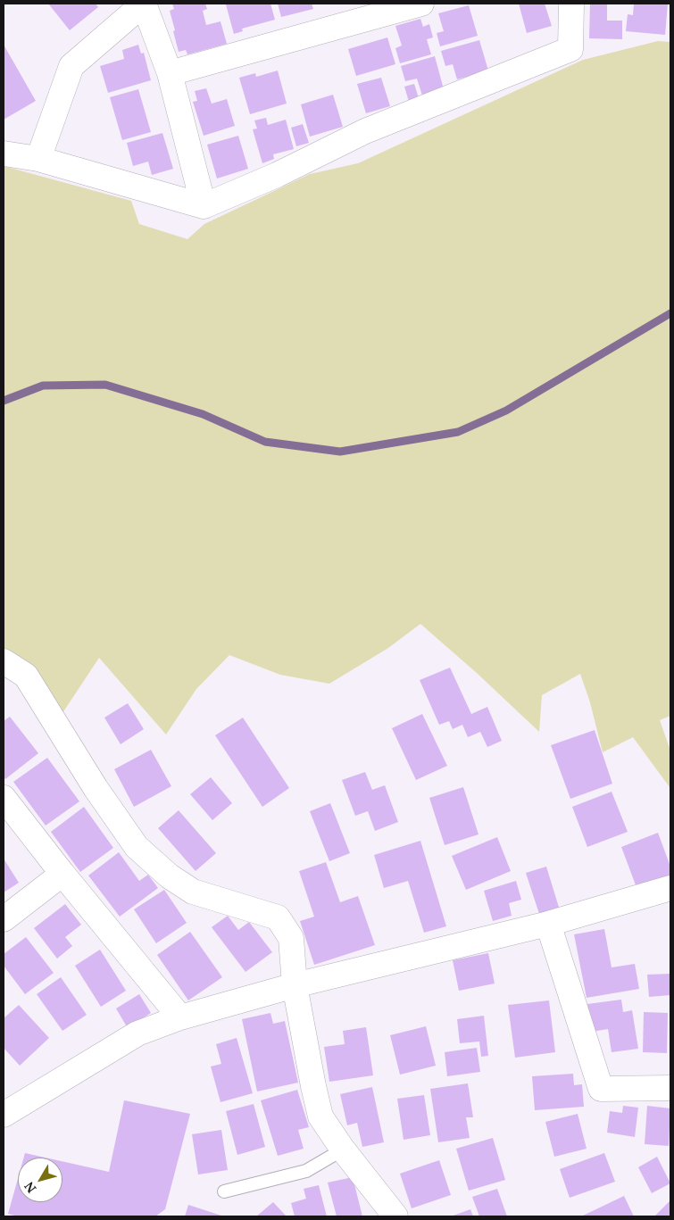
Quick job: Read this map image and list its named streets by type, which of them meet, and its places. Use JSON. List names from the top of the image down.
{
  "north": "bottom left"
}
